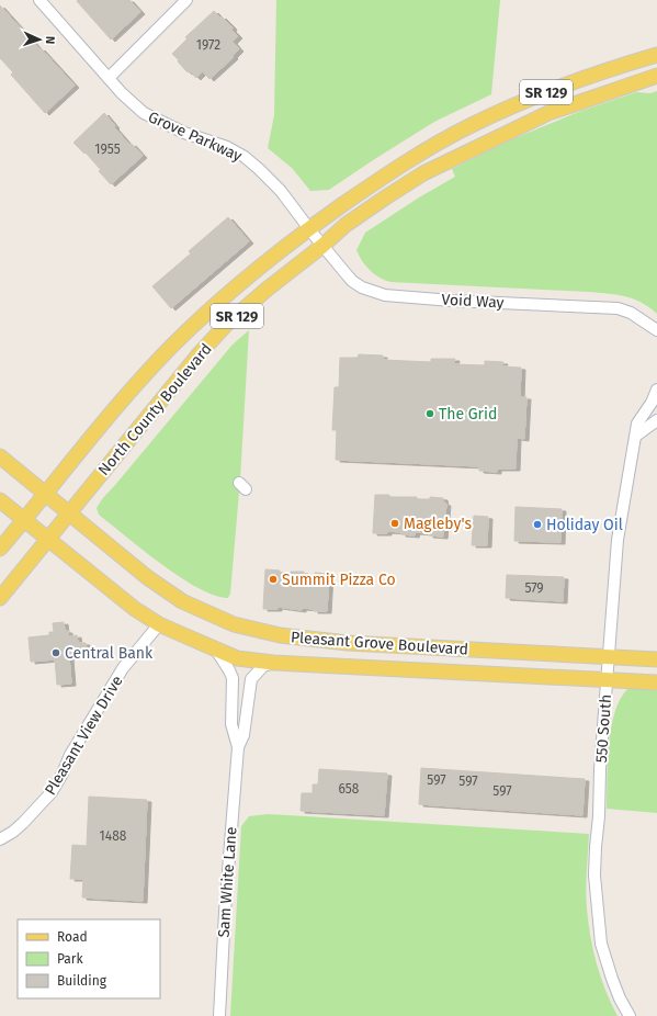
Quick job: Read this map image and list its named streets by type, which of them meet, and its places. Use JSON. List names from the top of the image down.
{
  "streets": {
    "main road": ["SR 129", "North County Boulevard", "Pleasant Grove Boulevard"],
    "street": [
      "Grove Parkway",
      "Void Way",
      "550 South",
      "Pleasant View Drive",
      "Sam White Lane"
    ]
  },
  "crossings": [
    ["Grove Parkway", "Void Way"],
    ["Grove Parkway", "North County Boulevard"],
    ["Void Way", "North County Boulevard"],
    ["North County Boulevard", "Pleasant Grove Boulevard"],
    ["Pleasant Grove Boulevard", "550 South"],
    ["Pleasant Grove Boulevard", "Pleasant View Drive"],
    ["Pleasant Grove Boulevard", "Sam White Lane"]
  ],
  "places": [
    "The Grid",
    "Magleby's",
    "Holiday Oil",
    "Summit Pizza Co",
    "Central Bank"
  ],
  "house_numbers": [
    "1972",
    "1955",
    "579",
    "597",
    "597",
    "658",
    "597",
    "1488"
  ],
  "legend": ["Road", "Park", "Building"],
  "north": "right"
}
